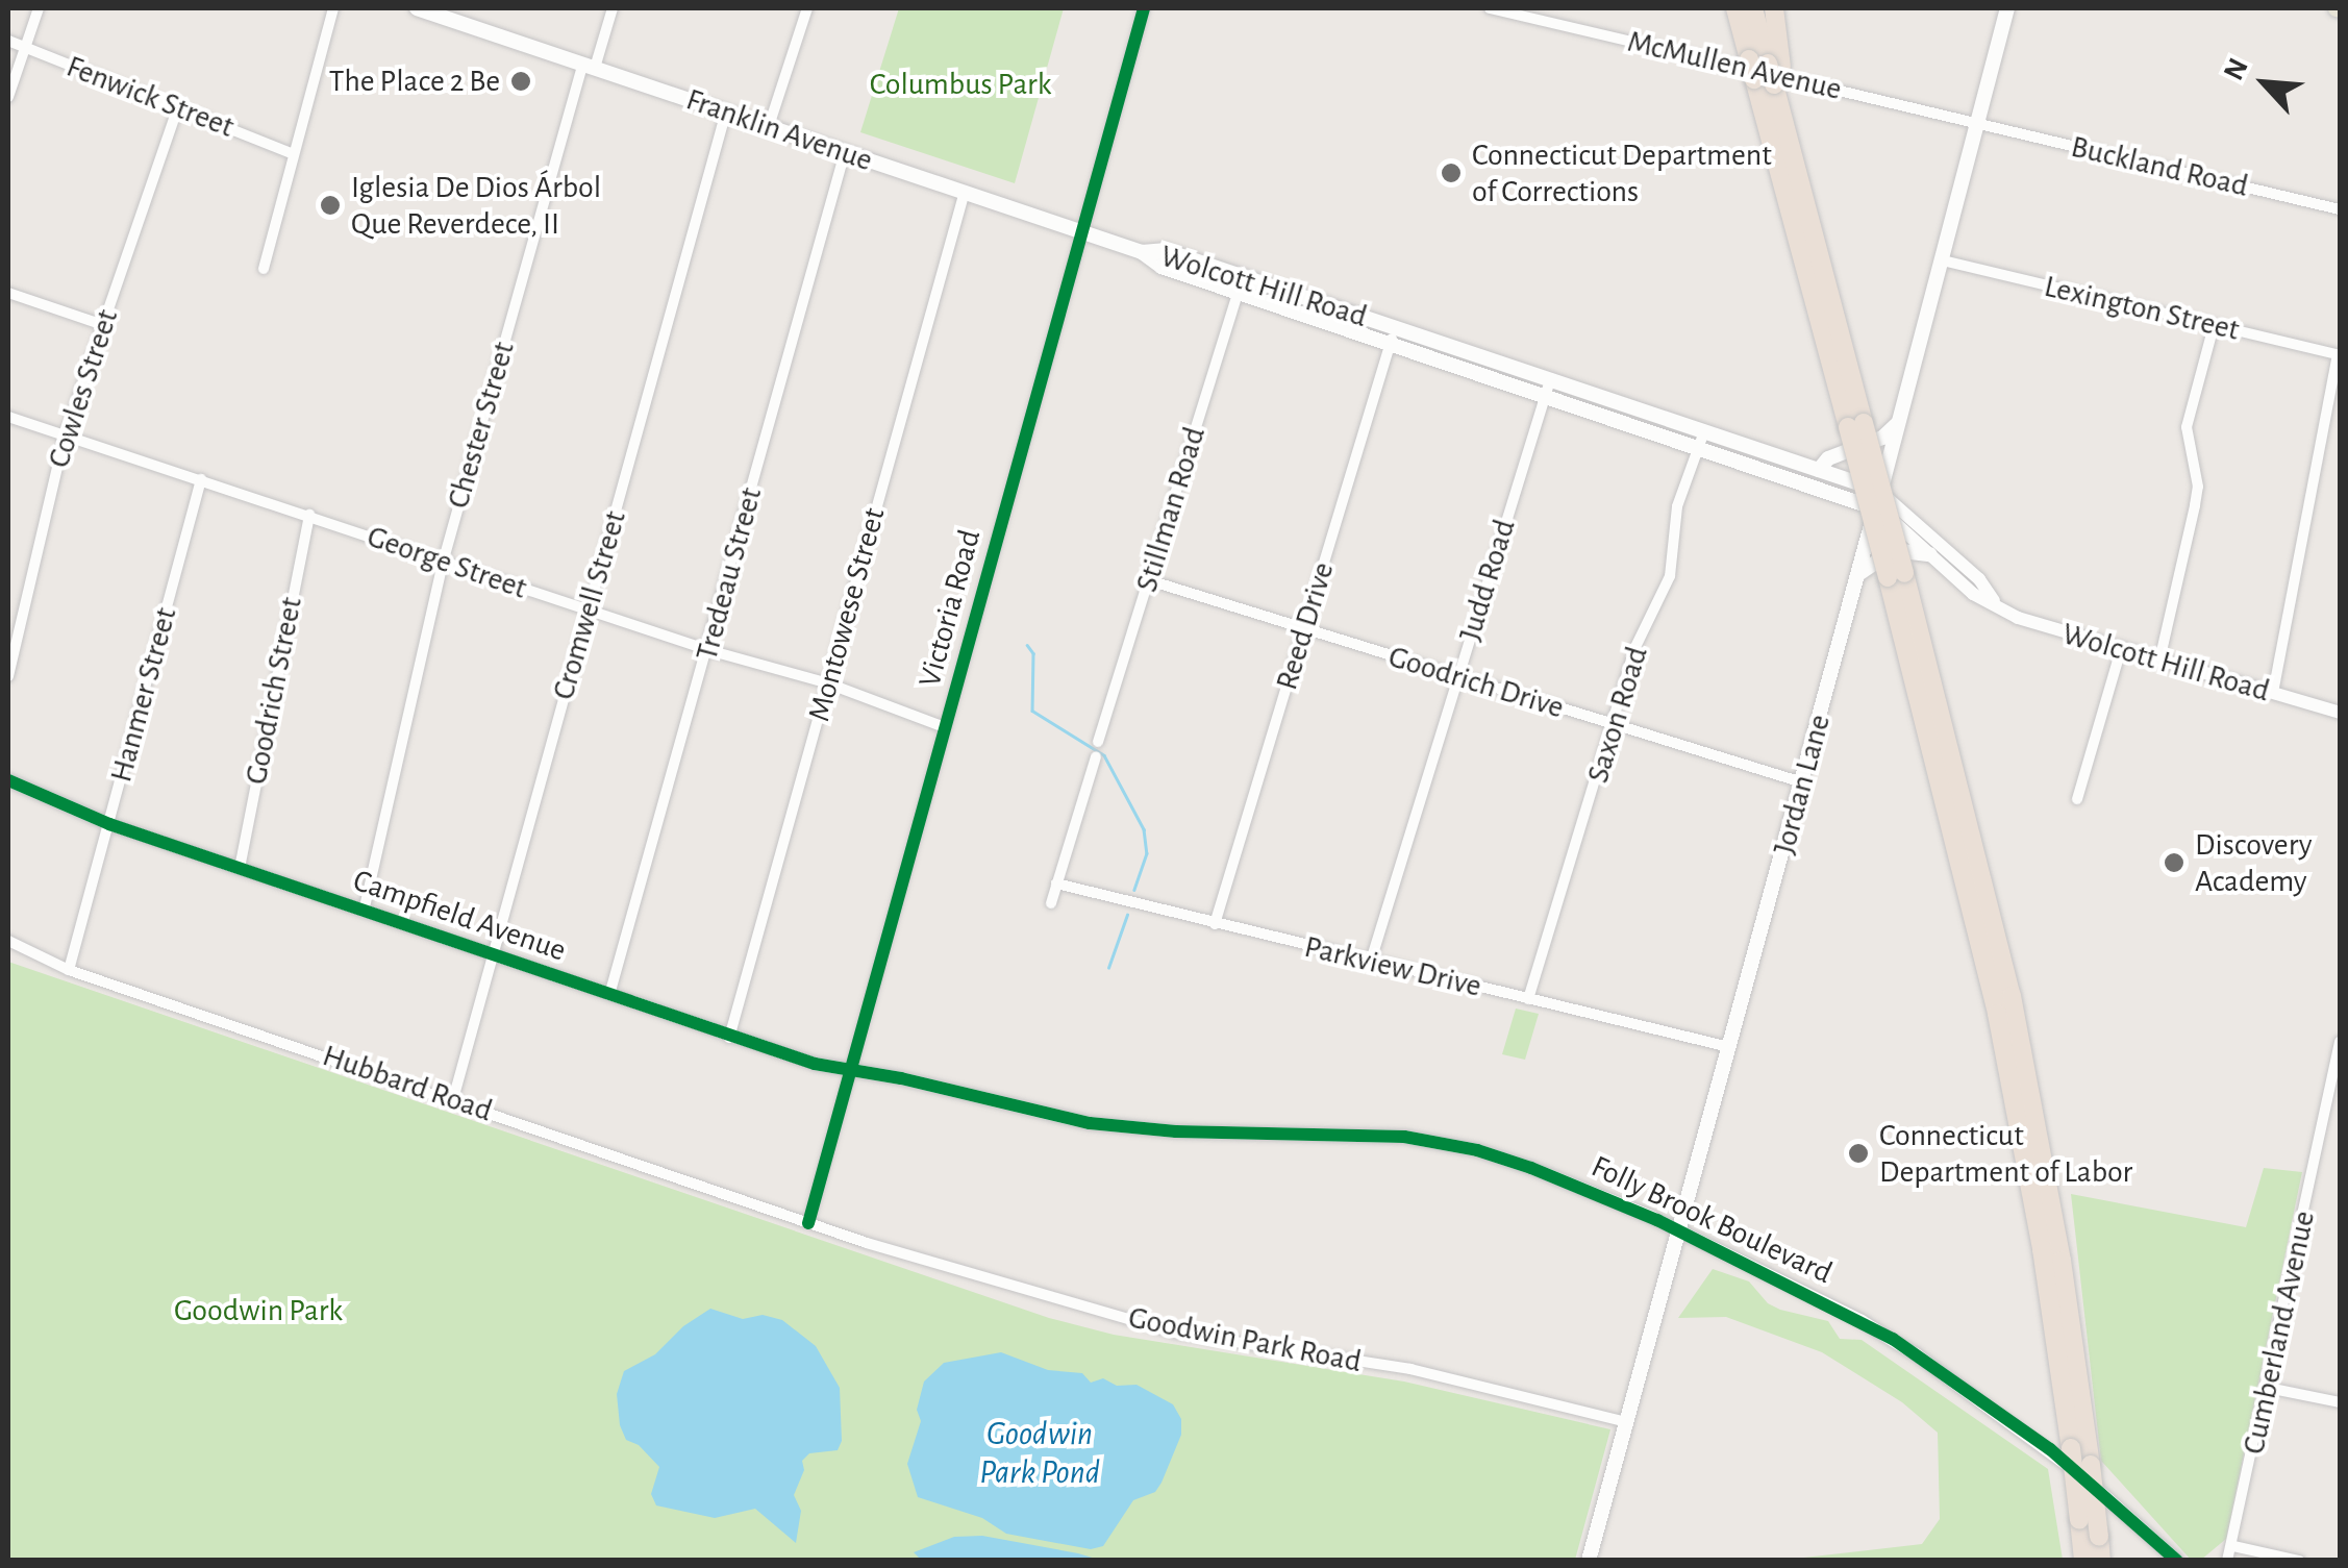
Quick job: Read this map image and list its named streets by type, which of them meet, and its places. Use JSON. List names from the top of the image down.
{
  "streets": {
    "main road": ["Franklin Avenue", "Wolcott Hill Road", "Jordan Lane"],
    "street": [
      "McMullen Avenue",
      "Fenwick Street",
      "Buckland Road",
      "Lexington Street",
      "Cowles Street",
      "Chester Street",
      "Stillman Road",
      "George Street",
      "Tredeau Street",
      "Judd Road",
      "Cromwell Street",
      "Victoria Road",
      "Montowese Street",
      "Reed Drive",
      "Goodrich Drive",
      "Goodrich Street",
      "Hanmer Street",
      "Saxon Road",
      "Campfield Avenue",
      "Parkview Drive",
      "Hubbard Road",
      "Folly Brook Boulevard",
      "Cumberland Avenue",
      "Goodwin Park Road"
    ]
  },
  "crossings": [
    ["McMullen Avenue", "Buckland Road"],
    ["McMullen Avenue", "Jordan Lane"],
    ["Fenwick Street", "Cowles Street"],
    ["Franklin Avenue", "Wolcott Hill Road"],
    ["Franklin Avenue", "Chester Street"],
    ["Franklin Avenue", "Tredeau Street"],
    ["Franklin Avenue", "Cromwell Street"],
    ["Franklin Avenue", "Victoria Road"],
    ["Franklin Avenue", "Montowese Street"],
    ["Buckland Road", "Jordan Lane"],
    ["Wolcott Hill Road", "Stillman Road"],
    ["Wolcott Hill Road", "Judd Road"],
    ["Wolcott Hill Road", "Reed Drive"],
    ["Wolcott Hill Road", "Saxon Road"],
    ["Wolcott Hill Road", "Jordan Lane"],
    ["Lexington Street", "Jordan Lane"],
    ["Cowles Street", "George Street"],
    ["Chester Street", "George Street"],
    ["Chester Street", "Campfield Avenue"],
    ["Stillman Road", "Goodrich Drive"],
    ["George Street", "Tredeau Street"],
    ["George Street", "Cromwell Street"],
    ["George Street", "Victoria Road"],
    ["George Street", "Montowese Street"],
    ["George Street", "Goodrich Street"],
    ["George Street", "Hanmer Street"],
    ["Tredeau Street", "Campfield Avenue"],
    ["Judd Road", "Goodrich Drive"],
    ["Judd Road", "Parkview Drive"],
    ["Cromwell Street", "Campfield Avenue"],
    ["Cromwell Street", "Hubbard Road"],
    ["Victoria Road", "Campfield Avenue"],
    ["Victoria Road", "Hubbard Road"],
    ["Victoria Road", "Goodwin Park Road"],
    ["Montowese Street", "Campfield Avenue"],
    ["Reed Drive", "Goodrich Drive"],
    ["Reed Drive", "Parkview Drive"],
    ["Goodrich Drive", "Saxon Road"],
    ["Goodrich Drive", "Jordan Lane"],
    ["Goodrich Street", "Campfield Avenue"],
    ["Hanmer Street", "Campfield Avenue"],
    ["Hanmer Street", "Hubbard Road"],
    ["Saxon Road", "Parkview Drive"],
    ["Jordan Lane", "Parkview Drive"],
    ["Jordan Lane", "Folly Brook Boulevard"],
    ["Jordan Lane", "Goodwin Park Road"],
    ["Campfield Avenue", "Folly Brook Boulevard"],
    ["Hubbard Road", "Goodwin Park Road"]
  ],
  "water": ["Goodwin Park Pond"],
  "parks": ["Columbus Park", "Goodwin Park"],
  "places": [
    "The Place 2 Be",
    "Connecticut Department of Corrections",
    "Iglesia De Dios Árbol Que Reverdece, II",
    "Discovery Academy",
    "Connecticut Department of Labor"
  ],
  "north": "top left"
}
